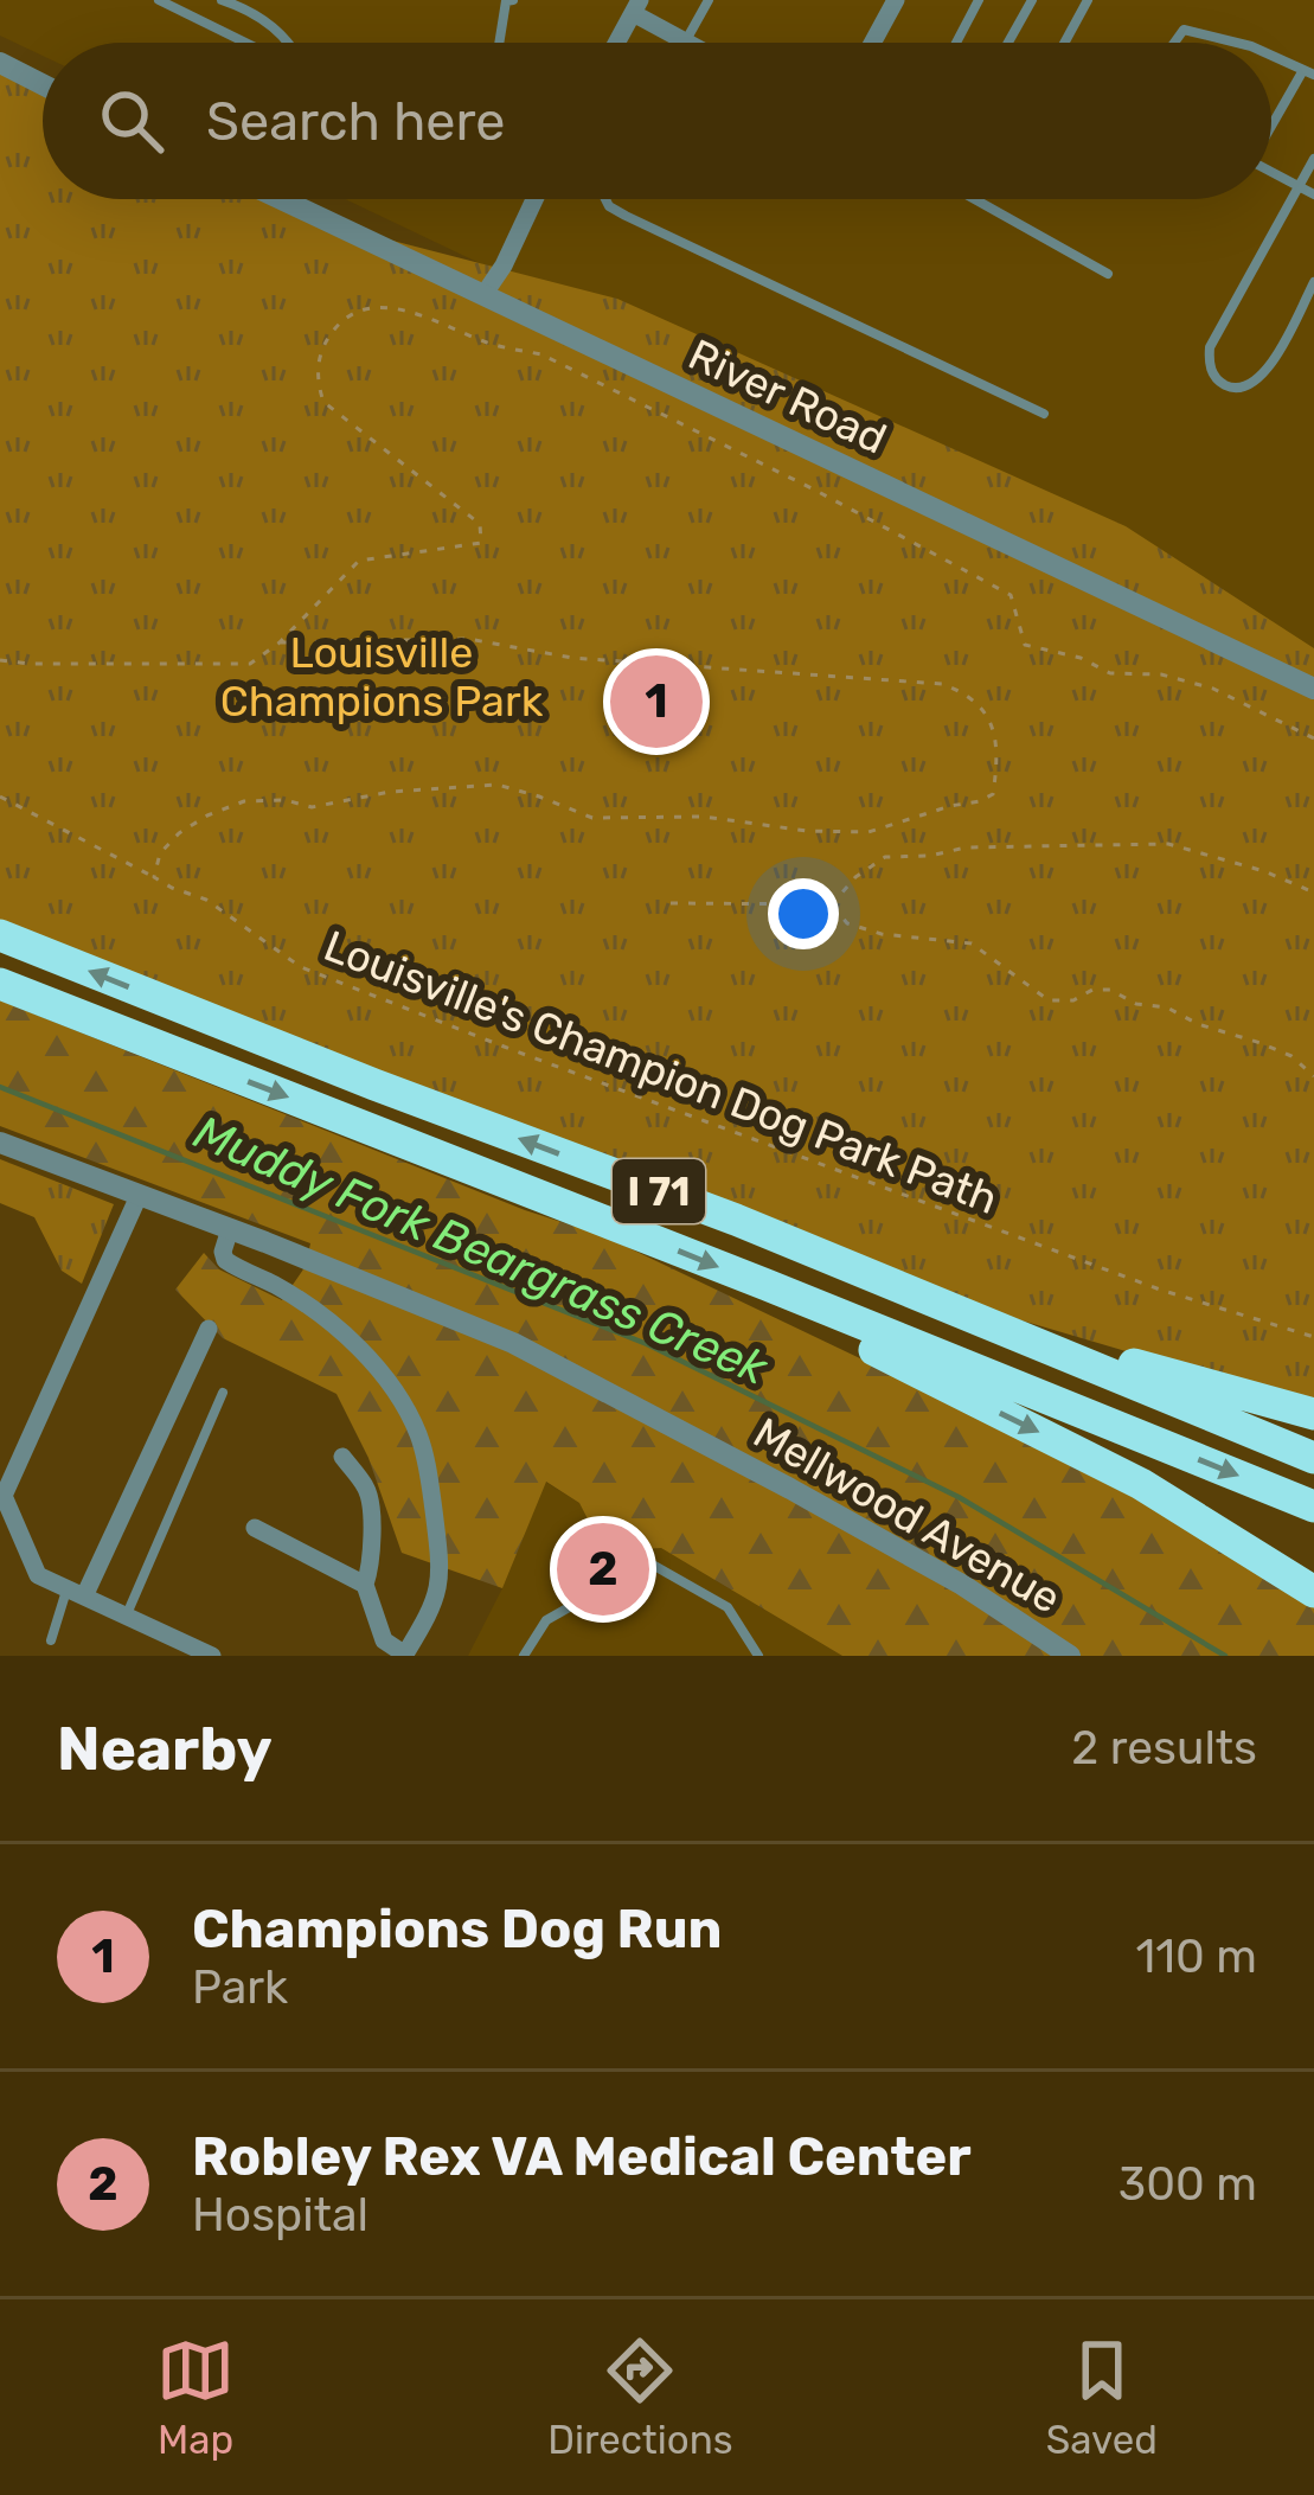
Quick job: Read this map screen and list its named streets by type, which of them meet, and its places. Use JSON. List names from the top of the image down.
{
  "streets": {
    "highway": ["I 71"],
    "street": ["River Road", "Mellwood Avenue"],
    "path": ["Louisville's Champion Dog Park Path"]
  },
  "water": ["Muddy Fork Beargrass Creek"],
  "parks": ["Louisville Champions Park"],
  "page": {
    "search": "Search here",
    "pins": ["1", "2"],
    "heading": ["Nearby", "2 results"],
    "list": [
      {
        "mark": "1",
        "name": "Champions Dog Run",
        "note": "Park",
        "value": "110 m"
      },
      {
        "mark": "2",
        "name": "Robley Rex VA Medical Center",
        "note": "Hospital",
        "value": "300 m"
      }
    ],
    "nav": ["Map", "Directions", "Saved"]
  }
}
